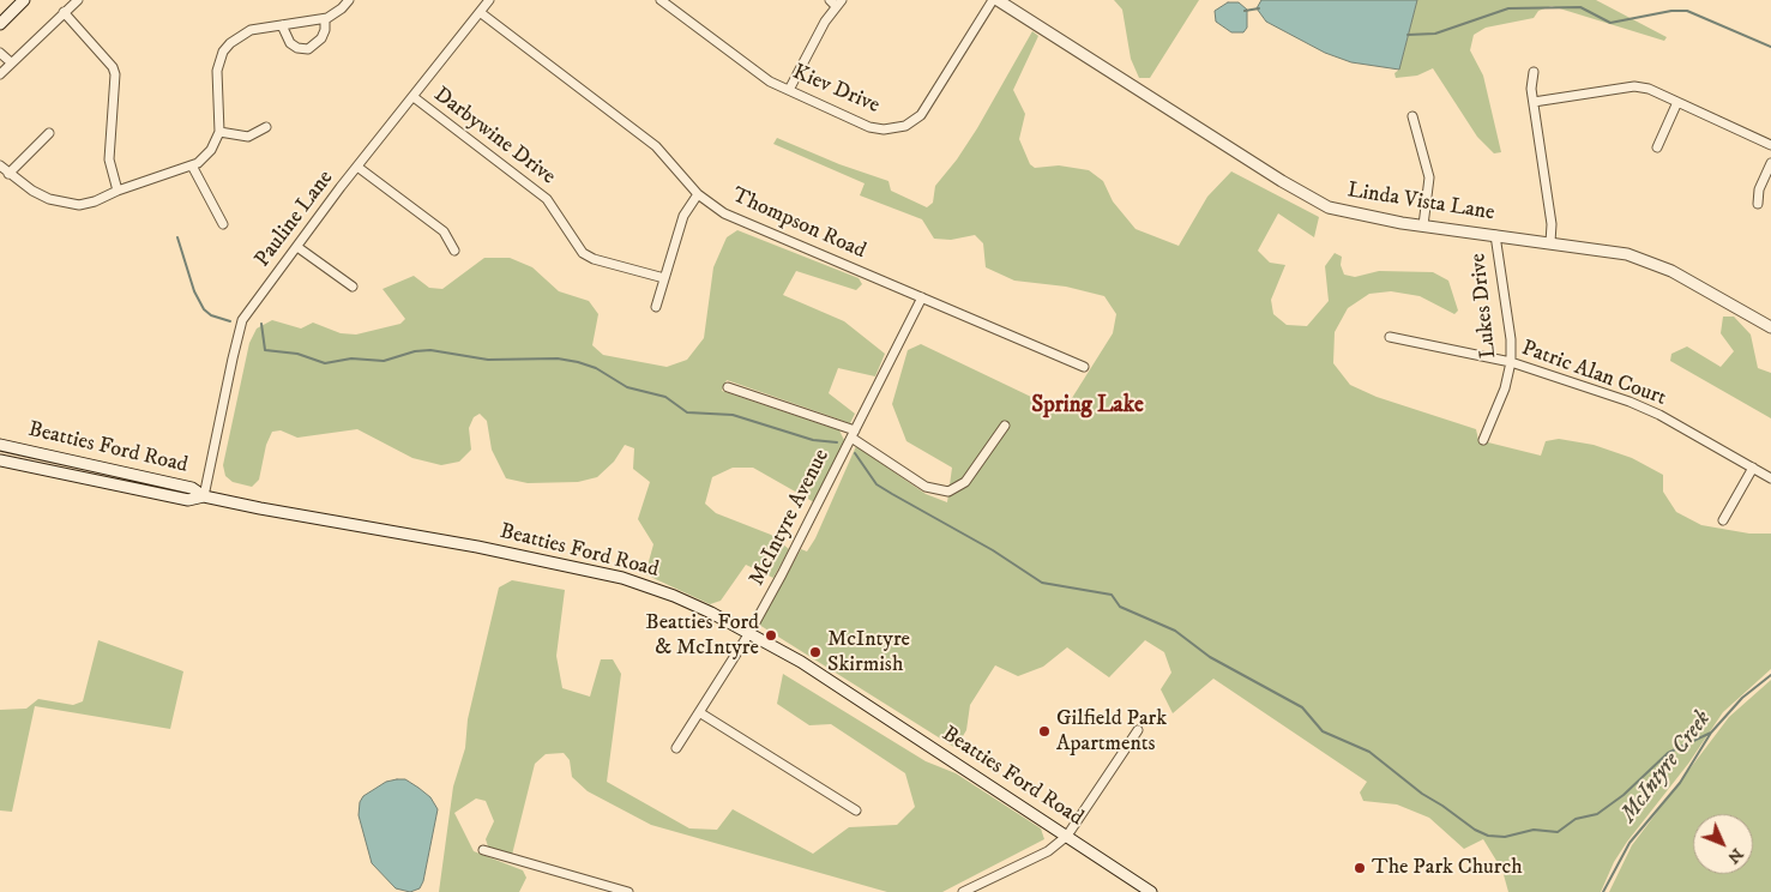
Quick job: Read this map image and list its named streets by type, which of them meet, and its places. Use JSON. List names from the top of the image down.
{
  "streets": {
    "main road": ["Linda Vista Lane", "Beatties Ford Road"],
    "street": [
      "Kiev Drive",
      "Darbywine Drive",
      "Pauline Lane",
      "Thompson Road",
      "Lukes Drive",
      "Patric Alan Court",
      "McIntyre Avenue"
    ]
  },
  "crossings": [
    ["Darbywine Drive", "Pauline Lane"],
    ["Linda Vista Lane", "Lukes Drive"],
    ["Pauline Lane", "Thompson Road"],
    ["Pauline Lane", "Beatties Ford Road"],
    ["Thompson Road", "McIntyre Avenue"],
    ["Lukes Drive", "Patric Alan Court"],
    ["Beatties Ford Road", "McIntyre Avenue"]
  ],
  "districts": ["Spring Lake"],
  "water": ["McIntyre Creek"],
  "places": [
    "Beatties Ford & McIntyre",
    "McIntyre Skirmish",
    "Gilfield Park Apartments",
    "The Park Church"
  ],
  "north": "bottom right"
}
